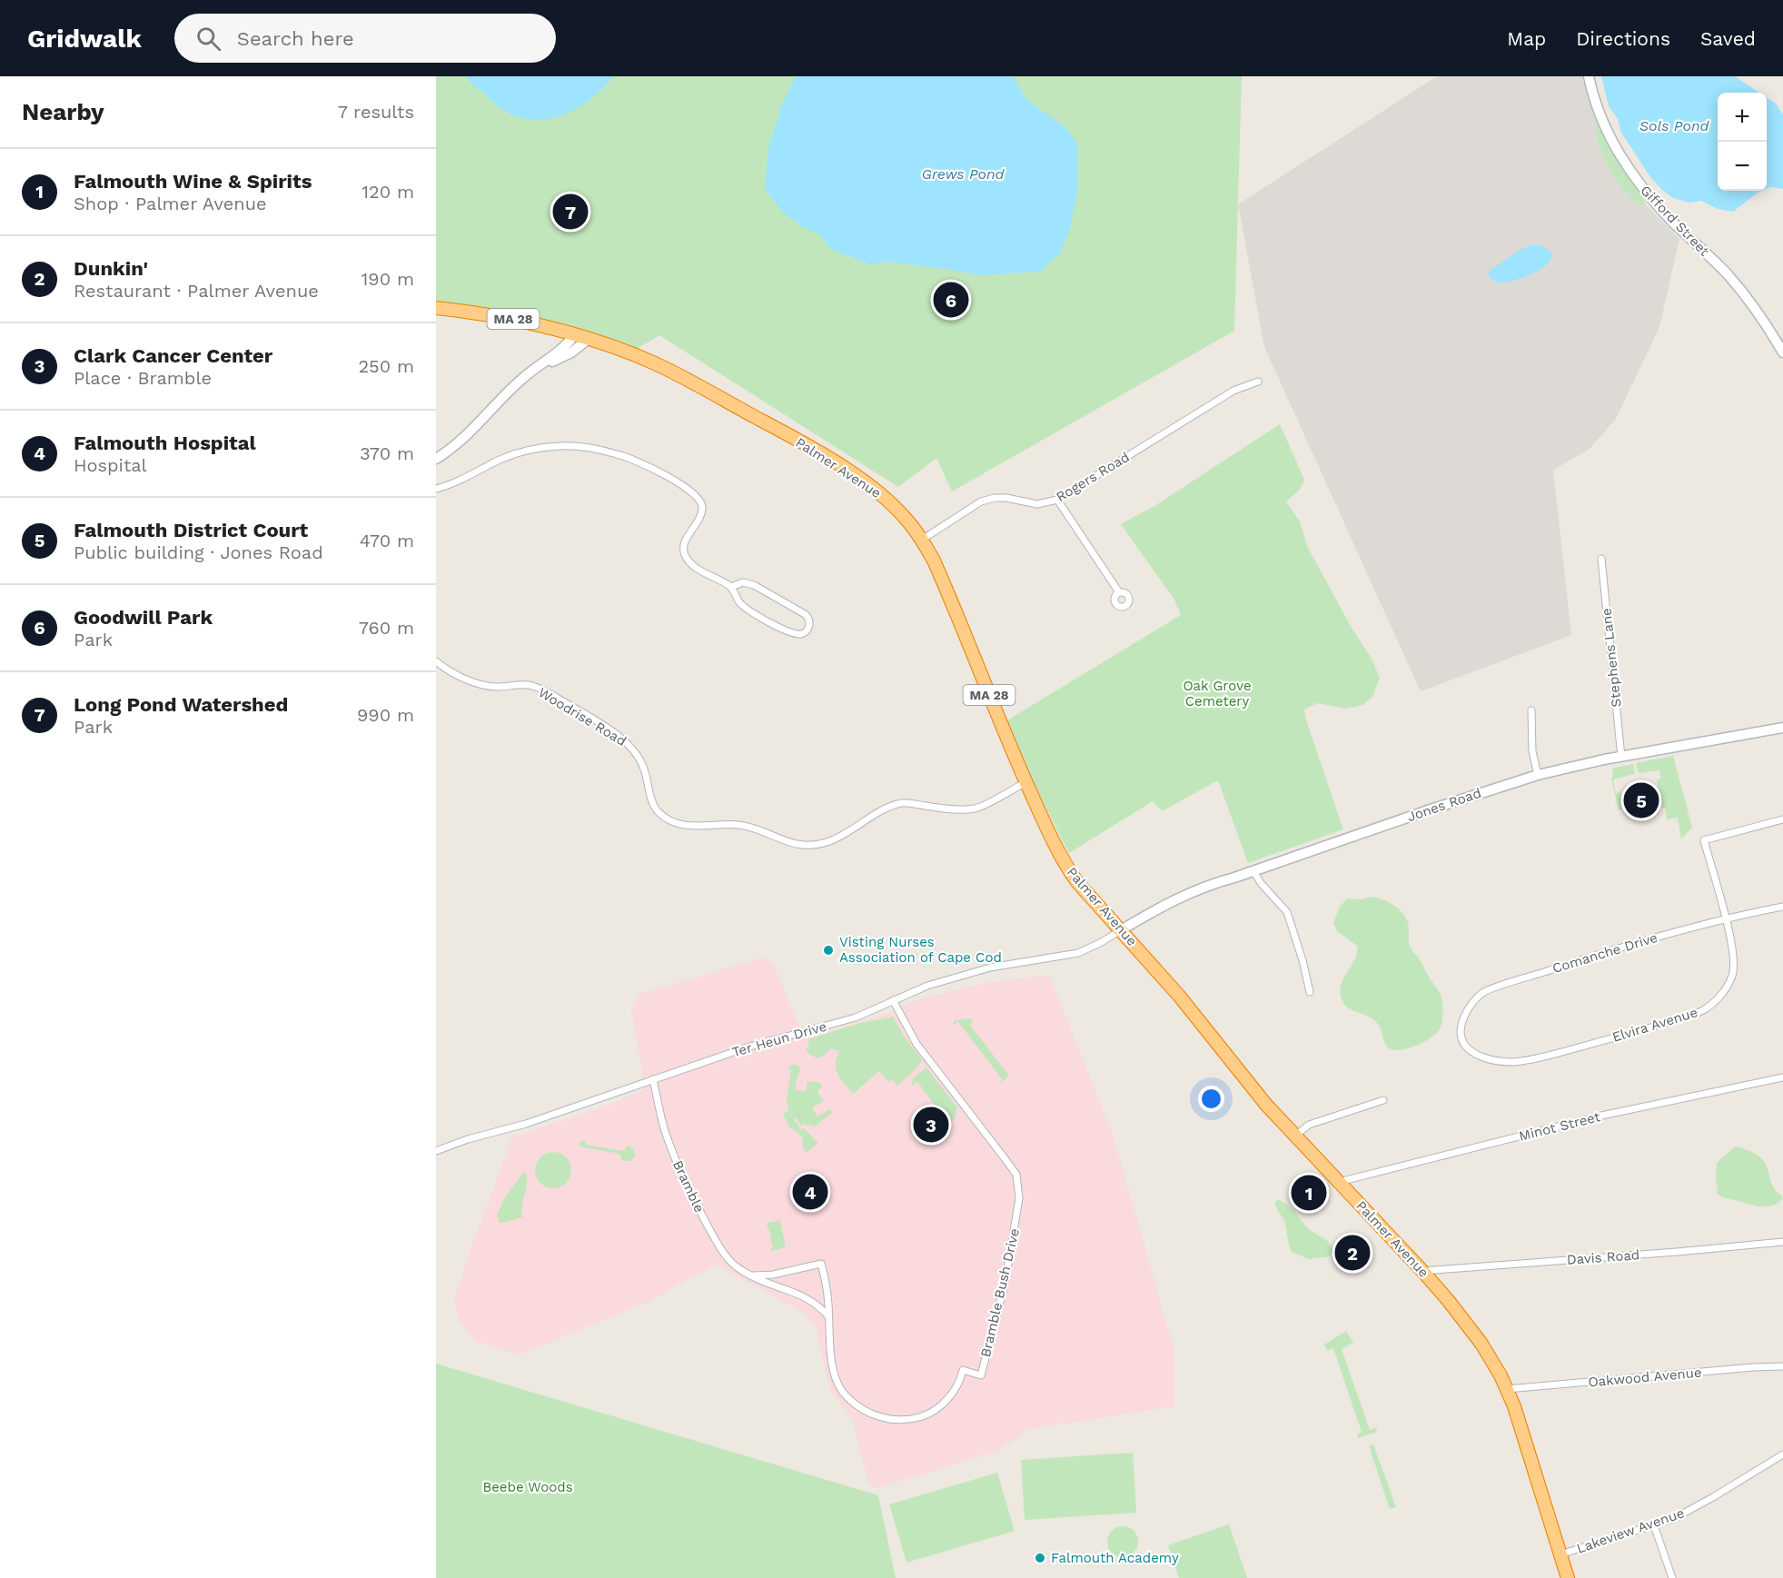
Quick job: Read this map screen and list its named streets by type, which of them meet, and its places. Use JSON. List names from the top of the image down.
{
  "streets": {
    "highway": ["MA 28", "Palmer Avenue"],
    "main road": ["Gifford Street", "Jones Road"],
    "street": [
      "Rogers Road",
      "Stephens Lane",
      "Woodrise Road",
      "Comanche Drive",
      "Elvira Avenue",
      "Ter Heun Drive",
      "Minot Street",
      "Bramble",
      "Davis Road",
      "Bramble Bush Drive",
      "Oakwood Avenue",
      "Lakeview Avenue"
    ]
  },
  "crossings": [
    ["MA 28", "Palmer Avenue"],
    ["Palmer Avenue", "Rogers Road"],
    ["Palmer Avenue", "Woodrise Road"],
    ["Palmer Avenue", "Jones Road"],
    ["Palmer Avenue", "Ter Heun Drive"],
    ["Palmer Avenue", "Minot Street"],
    ["Palmer Avenue", "Davis Road"],
    ["Palmer Avenue", "Oakwood Avenue"],
    ["Palmer Avenue", "Lakeview Avenue"],
    ["Stephens Lane", "Jones Road"],
    ["Jones Road", "Ter Heun Drive"],
    ["Comanche Drive", "Elvira Avenue"],
    ["Ter Heun Drive", "Bramble"],
    ["Ter Heun Drive", "Bramble Bush Drive"],
    ["Bramble", "Bramble Bush Drive"]
  ],
  "water": ["Sols Pond", "Grews Pond"],
  "parks": ["Oak Grove Cemetery", "Beebe Woods"],
  "places": ["Visting Nurses Association of Cape Cod", "Falmouth Academy"],
  "page": {
    "header": "Gridwalk",
    "search": "Search here",
    "nav": ["Map", "Directions", "Saved"],
    "heading": ["Nearby", "7 results"],
    "map_buttons": ["+", "−"],
    "list": [
      {
        "mark": "1",
        "name": "Falmouth Wine & Spirits",
        "note": "Shop · Palmer Avenue",
        "value": "120 m"
      },
      {
        "mark": "2",
        "name": "Dunkin'",
        "note": "Restaurant · Palmer Avenue",
        "value": "190 m"
      },
      {
        "mark": "3",
        "name": "Clark Cancer Center",
        "note": "Place · Bramble",
        "value": "250 m"
      },
      {
        "mark": "4",
        "name": "Falmouth Hospital",
        "note": "Hospital",
        "value": "370 m"
      },
      {
        "mark": "5",
        "name": "Falmouth District Court",
        "note": "Public building · Jones Road",
        "value": "470 m"
      },
      {
        "mark": "6",
        "name": "Goodwill Park",
        "note": "Park",
        "value": "760 m"
      },
      {
        "mark": "7",
        "name": "Long Pond Watershed",
        "note": "Park",
        "value": "990 m"
      }
    ],
    "pins": [
      "7",
      "6",
      "5",
      "3",
      "4",
      "1",
      "2"
    ]
  }
}
